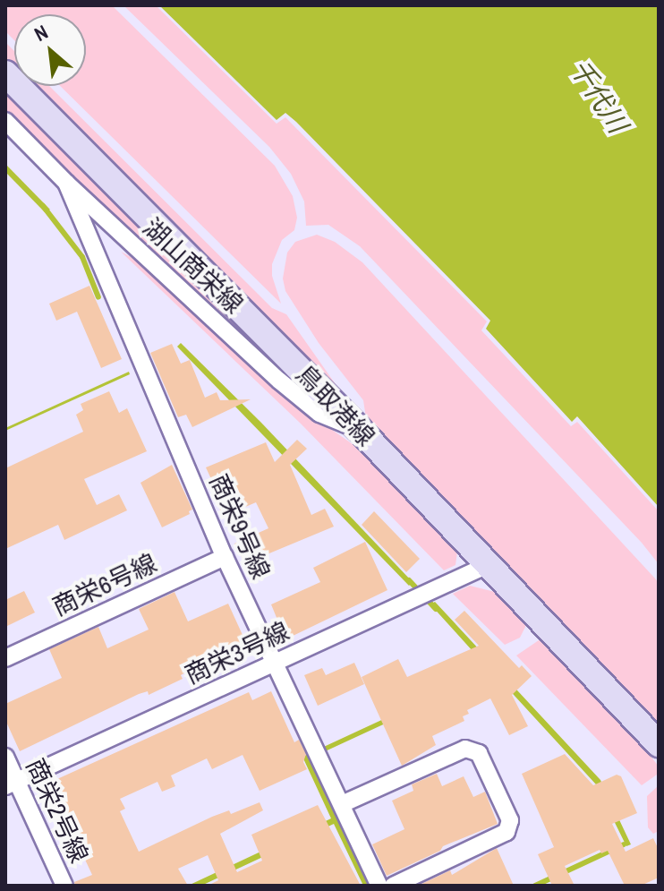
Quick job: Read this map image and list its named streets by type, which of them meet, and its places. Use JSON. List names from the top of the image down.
{
  "streets": {
    "main road": ["鳥取港線"],
    "street": [
      "湖山商栄線",
      "商栄9号線",
      "商栄6号線",
      "商栄3号線",
      "商栄2号線"
    ]
  },
  "crossings": [
    ["湖山商栄線", "鳥取港線"],
    ["湖山商栄線", "商栄9号線"],
    ["鳥取港線", "商栄3号線"],
    ["商栄9号線", "商栄6号線"],
    ["商栄9号線", "商栄3号線"],
    ["商栄3号線", "商栄2号線"]
  ],
  "water": ["千代川"],
  "north": "top left"
}
